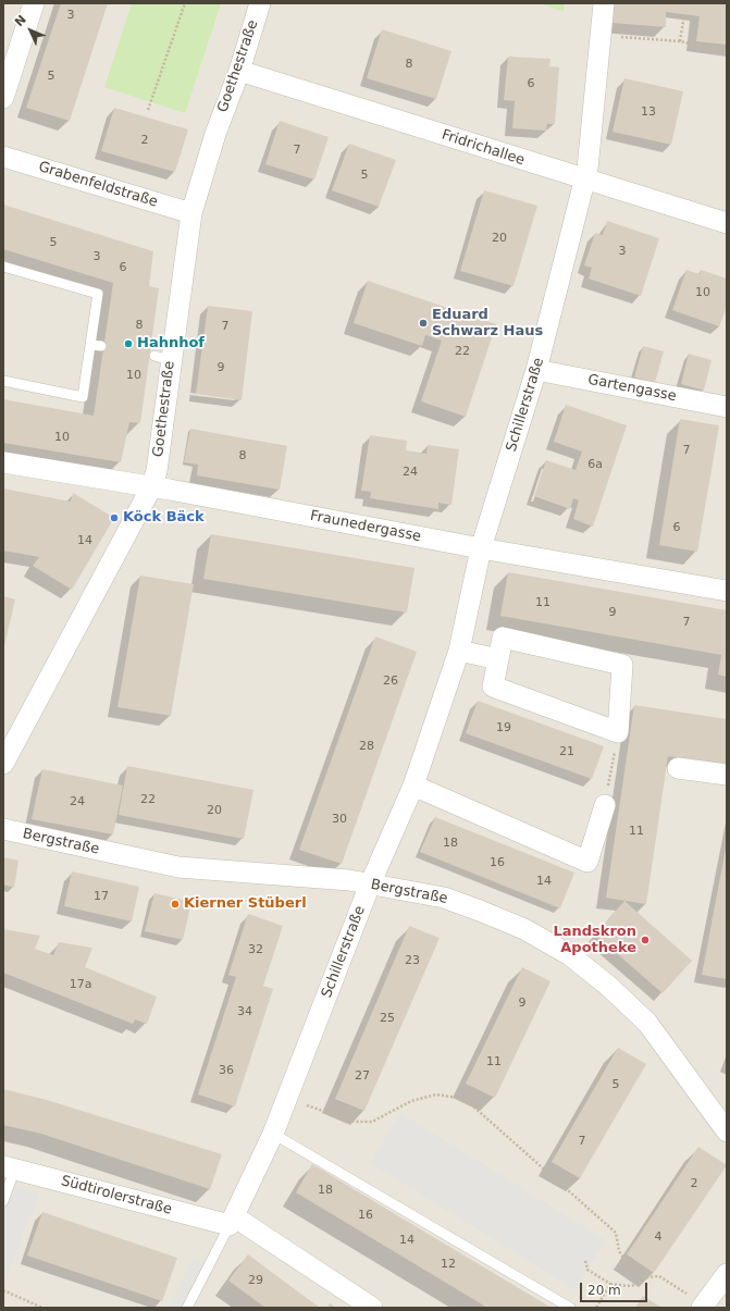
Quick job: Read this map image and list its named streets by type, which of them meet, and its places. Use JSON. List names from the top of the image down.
{
  "streets": {
    "street": [
      "Goethestraße",
      "Fridrichallee",
      "Grabenfeldstraße",
      "Gartengasse",
      "Schillerstraße",
      "Fraunedergasse",
      "Bergstraße",
      "Südtirolerstraße"
    ]
  },
  "crossings": [
    ["Goethestraße", "Fridrichallee"],
    ["Goethestraße", "Grabenfeldstraße"],
    ["Goethestraße", "Fraunedergasse"],
    ["Fridrichallee", "Schillerstraße"],
    ["Gartengasse", "Schillerstraße"],
    ["Schillerstraße", "Fraunedergasse"],
    ["Schillerstraße", "Bergstraße"],
    ["Schillerstraße", "Südtirolerstraße"]
  ],
  "places": [
    "Eduard Schwarz Haus",
    "Hahnhof",
    "Köck Bäck",
    "Kierner Stüberl",
    "Landskron Apotheke"
  ],
  "house_numbers": [
    "3",
    "8",
    "5",
    "6",
    "13",
    "2",
    "7",
    "5",
    "20",
    "5",
    "3",
    "3",
    "6",
    "10",
    "8",
    "7",
    "22",
    "9",
    "10",
    "10",
    "7",
    "8",
    "6a",
    "24",
    "6",
    "14",
    "11",
    "9",
    "7",
    "26",
    "19",
    "28",
    "21",
    "22",
    "24",
    "20",
    "30",
    "11",
    "18",
    "16",
    "14",
    "17",
    "32",
    "23",
    "17a",
    "9",
    "34",
    "25",
    "11",
    "36",
    "27",
    "5",
    "7",
    "2",
    "18",
    "16",
    "4",
    "14",
    "12",
    "29"
  ],
  "scale_bar": "20 m",
  "north": "top left"
}
